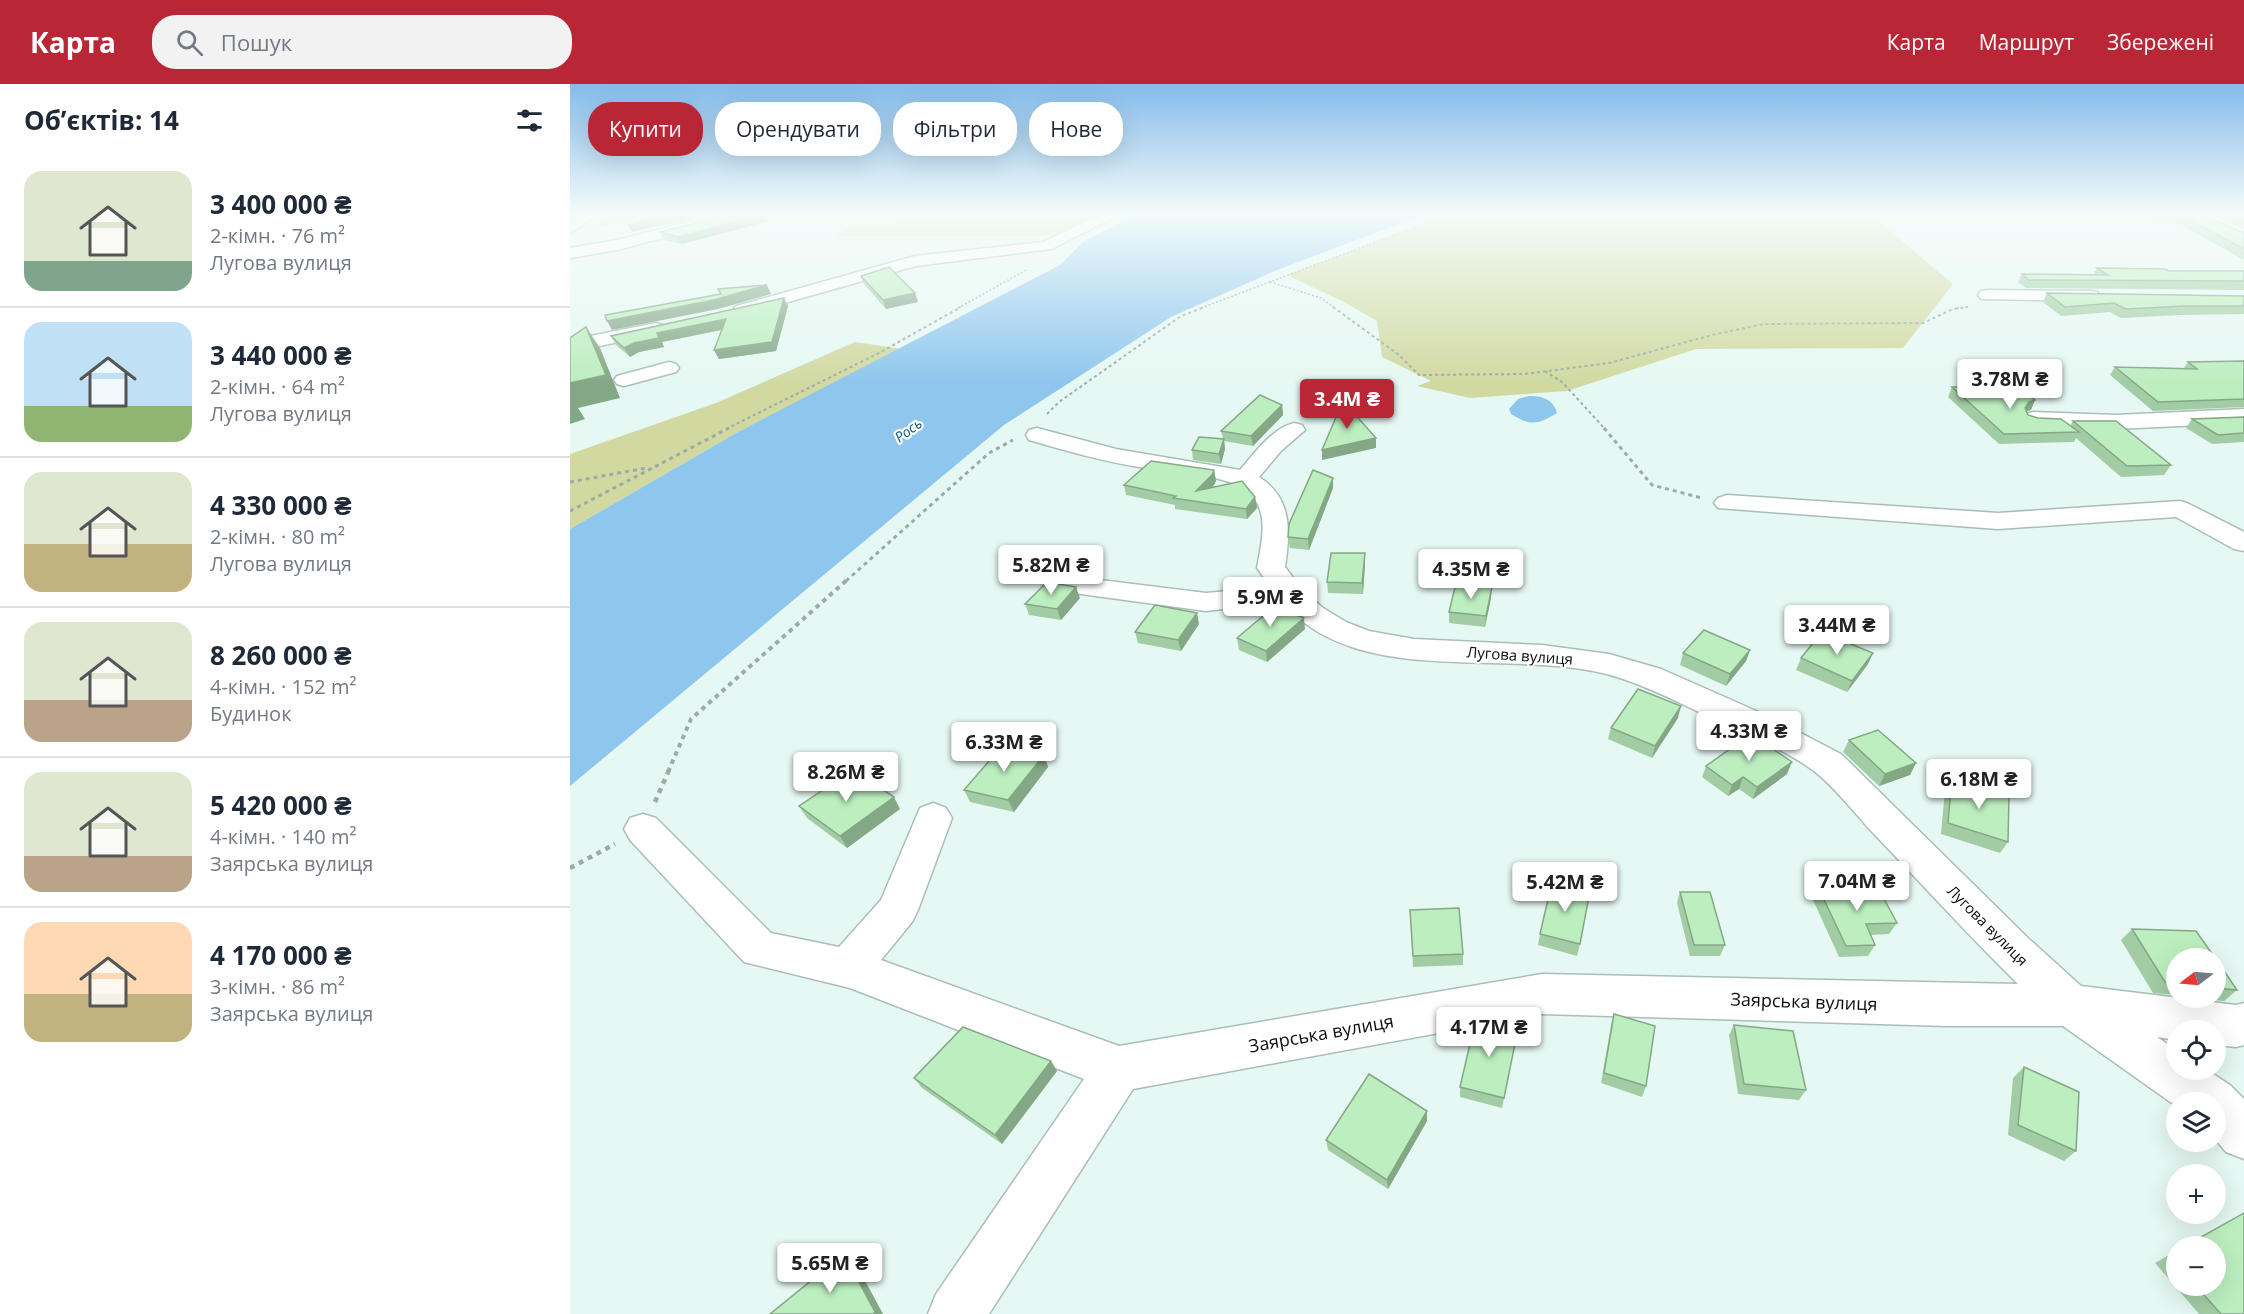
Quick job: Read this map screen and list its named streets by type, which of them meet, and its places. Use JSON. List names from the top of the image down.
{
  "streets": {
    "street": ["Лугова вулиця", "Заярська вулиця"]
  },
  "crossings": [
    ["Лугова вулиця", "Заярська вулиця"]
  ],
  "water": ["Рось"],
  "north": "left",
  "page": {
    "header": "Карта",
    "search": "Пошук",
    "nav": ["Карта", "Маршрут", "Збережені"],
    "heading": "Об’єктів: 14",
    "chip": [
      "Купити",
      "Орендувати",
      "Фільтри",
      "Нове"
    ],
    "list": [
      {
        "name": "3 400 000 ₴",
        "note": "2-кімн. · 76 m² · Лугова вулиця"
      },
      {
        "name": "3 440 000 ₴",
        "note": "2-кімн. · 64 m² · Лугова вулиця"
      },
      {
        "name": "4 330 000 ₴",
        "note": "2-кімн. · 80 m² · Лугова вулиця"
      },
      {
        "name": "8 260 000 ₴",
        "note": "4-кімн. · 152 m² · Будинок"
      },
      {
        "name": "5 420 000 ₴",
        "note": "4-кімн. · 140 m² · Заярська вулиця"
      },
      {
        "name": "4 170 000 ₴",
        "note": "3-кімн. · 86 m² · Заярська вулиця"
      }
    ],
    "price": [
      "3.78M ₴",
      "3.4M ₴",
      "5.82M ₴",
      "4.35M ₴",
      "5.9M ₴",
      "3.44M ₴",
      "4.33M ₴",
      "6.33M ₴",
      "8.26M ₴",
      "6.18M ₴",
      "7.04M ₴",
      "5.42M ₴",
      "4.17M ₴",
      "5.65M ₴"
    ],
    "map_buttons": ["+", "−"]
  }
}
